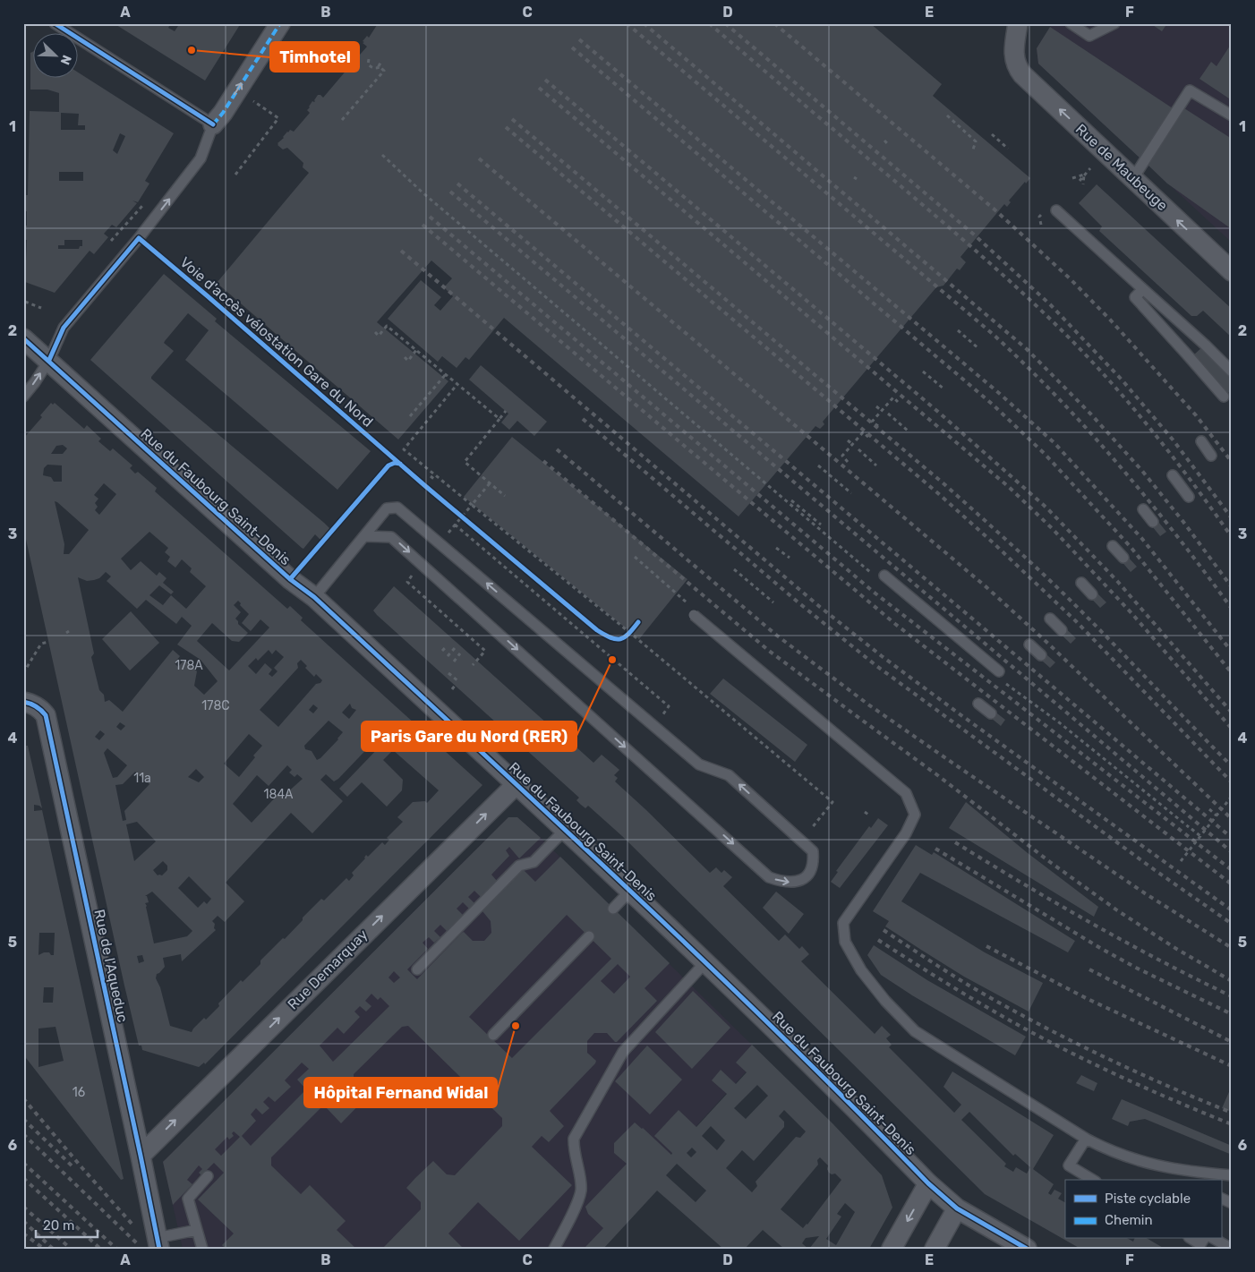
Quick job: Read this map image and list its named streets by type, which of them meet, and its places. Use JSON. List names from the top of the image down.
{
  "streets": {
    "street": [
      "Rue de Maubeuge",
      "Rue du Faubourg Saint-Denis",
      "Rue de l'Aqueduc",
      "Rue Demarquay"
    ],
    "cycle path": ["Voie d'accès vélostation Gare du Nord"]
  },
  "crossings": [
    ["Rue du Faubourg Saint-Denis", "Rue Demarquay"],
    ["Rue de l'Aqueduc", "Rue Demarquay"]
  ],
  "one_way": ["Rue de Maubeuge", "Rue Demarquay"],
  "places": ["Timhotel", "Paris Gare du Nord (RER)", "Hôpital Fernand Widal"],
  "house_numbers": [
    "178A",
    "178C",
    "11a",
    "184A",
    "16"
  ],
  "legend": ["Piste cyclable", "Chemin"],
  "scale_bar": "20 m",
  "north": "bottom right",
  "grid": {
    "columns": [
      "A",
      "B",
      "C",
      "D",
      "E",
      "F"
    ],
    "rows": [
      "1",
      "2",
      "3",
      "4",
      "5",
      "6"
    ]
  }
}
